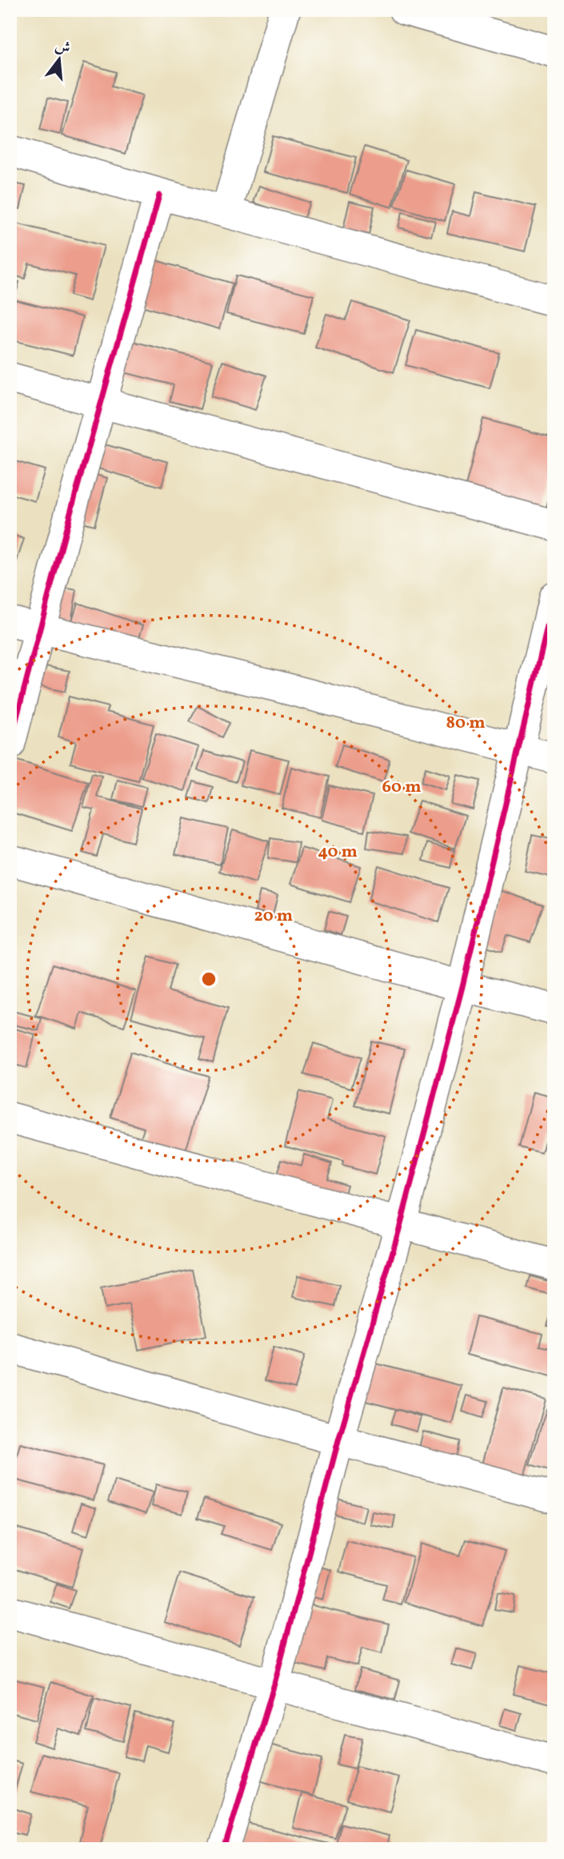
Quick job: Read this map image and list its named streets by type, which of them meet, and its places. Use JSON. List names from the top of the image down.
{
  "north": "top",
  "rings": [
    "80 m",
    "60 m",
    "40 m",
    "20 m"
  ]
}
